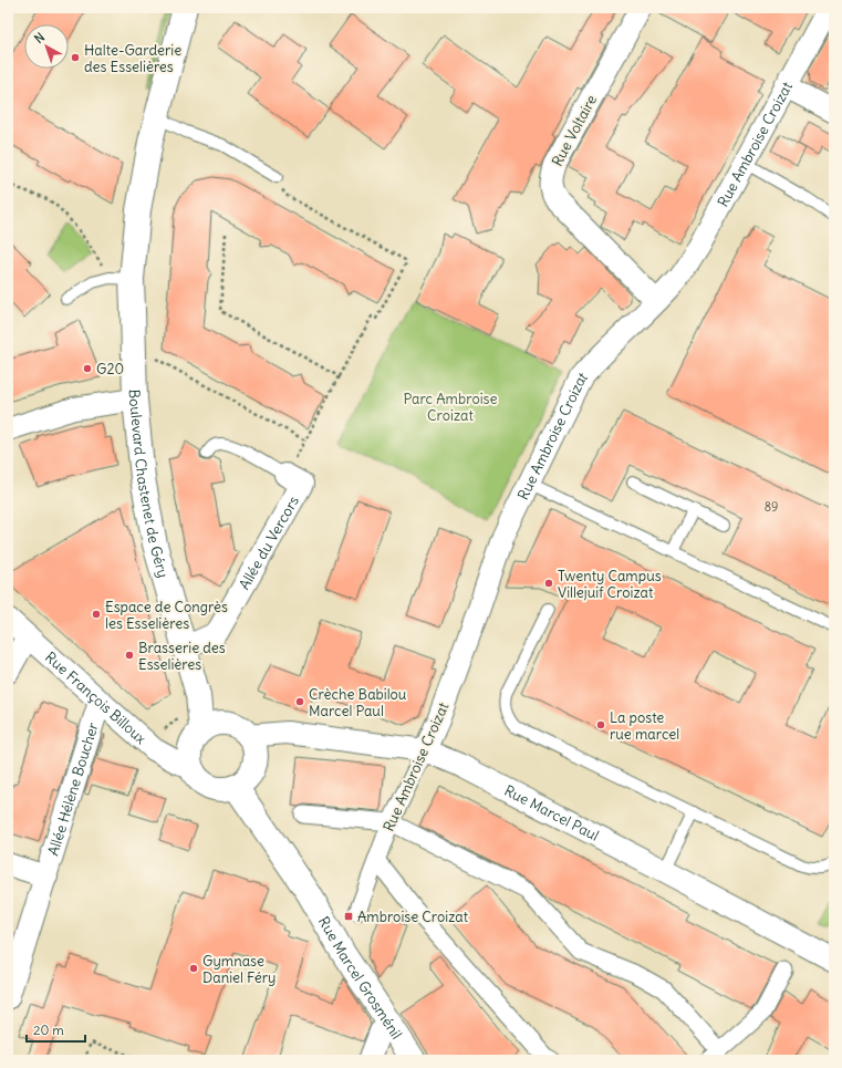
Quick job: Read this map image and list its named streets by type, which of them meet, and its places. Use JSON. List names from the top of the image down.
{
  "streets": {
    "street": [
      "Rue Voltaire",
      "Rue Ambroise Croizat",
      "Boulevard Chastenet de Géry",
      "Allée du Vercors",
      "Rue François Billoux",
      "Allée Hélène Boucher",
      "Rue Marcel Paul",
      "Rue Marcel Grosménil"
    ]
  },
  "crossings": [
    ["Rue Voltaire", "Rue Ambroise Croizat"],
    ["Rue Ambroise Croizat", "Rue Marcel Paul"],
    ["Boulevard Chastenet de Géry", "Allée du Vercors"],
    ["Boulevard Chastenet de Géry", "Rue François Billoux"],
    ["Boulevard Chastenet de Géry", "Rue Marcel Paul"],
    ["Boulevard Chastenet de Géry", "Rue Marcel Grosménil"],
    ["Rue François Billoux", "Allée Hélène Boucher"],
    ["Rue François Billoux", "Rue Marcel Paul"],
    ["Rue François Billoux", "Rue Marcel Grosménil"],
    ["Rue Marcel Paul", "Rue Marcel Grosménil"]
  ],
  "parks": ["Parc Ambroise Croizat"],
  "places": {
    "other": [
      "Halte-Garderie des Esselières",
      "G20",
      "Twenty Campus Villejuif Croizat",
      "Espace de Congrès les Esselières",
      "Brasserie des Esselières",
      "Crèche Babilou Marcel Paul",
      "La poste rue marcel",
      "Gymnase Daniel Féry"
    ],
    "transit": ["Ambroise Croizat"]
  },
  "house_numbers": ["89"],
  "scale_bar": "20 m",
  "north": "top left"
}
